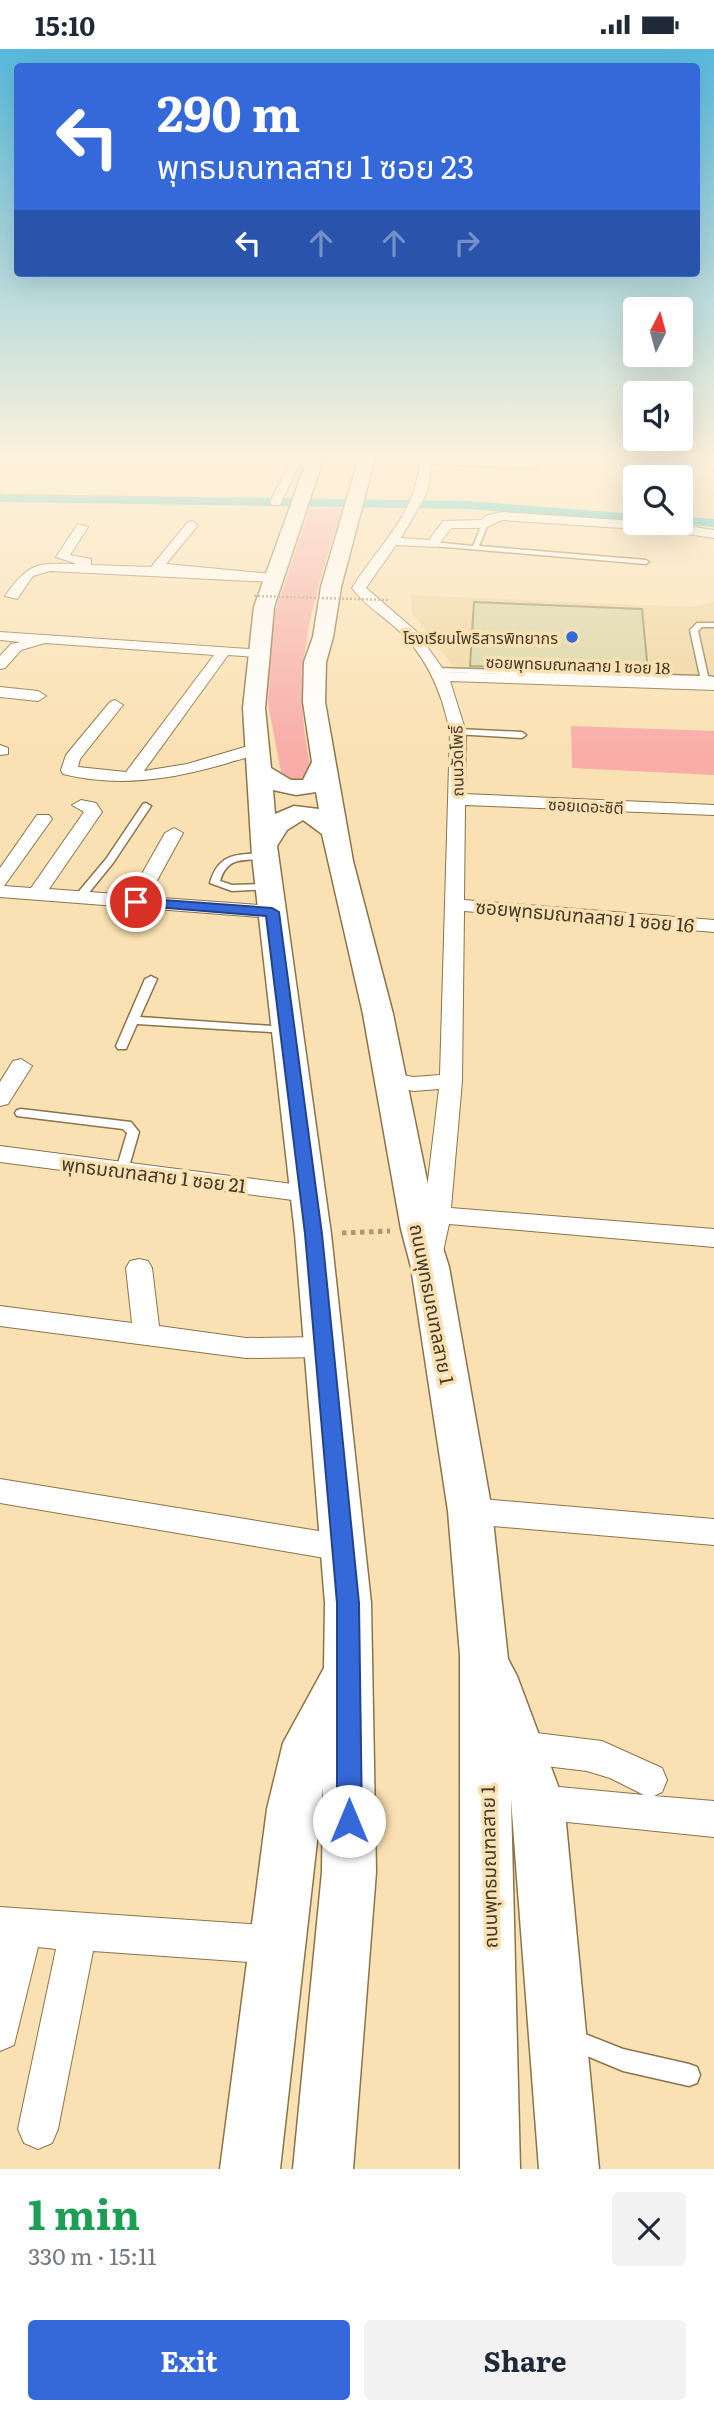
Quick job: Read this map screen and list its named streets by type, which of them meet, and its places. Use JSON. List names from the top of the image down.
{
  "streets": {
    "main road": ["ถนนพุทธมณฑลสาย 1"],
    "street": [
      "ซอยพุทธมณฑลสาย 1 ซอย 18",
      "ถนนวัดโพธิ์",
      "ซอยเดอะซิตี",
      "ซอยพุทธมณฑลสาย 1 ซอย 16",
      "พุทธมณฑลสาย 1 ซอย 21"
    ]
  },
  "crossings": [
    ["ซอยพุทธมณฑลสาย 1 ซอย 18", "ถนนวัดโพธิ์"],
    ["ถนนวัดโพธิ์", "ซอยเดอะซิตี"],
    ["ถนนวัดโพธิ์", "ซอยพุทธมณฑลสาย 1 ซอย 16"],
    ["ถนนวัดโพธิ์", "ถนนพุทธมณฑลสาย 1"]
  ],
  "places": ["โรงเรียนโพธิสารพิทยากร"],
  "north": "top",
  "page": {
    "status": "15:10",
    "turn": ["290 m", "พุทธมณฑลสาย 1 ซอย 23"],
    "heading": ["1 min", "330 m · 15:11"],
    "buttons": ["Exit", "Share"]
  }
}
